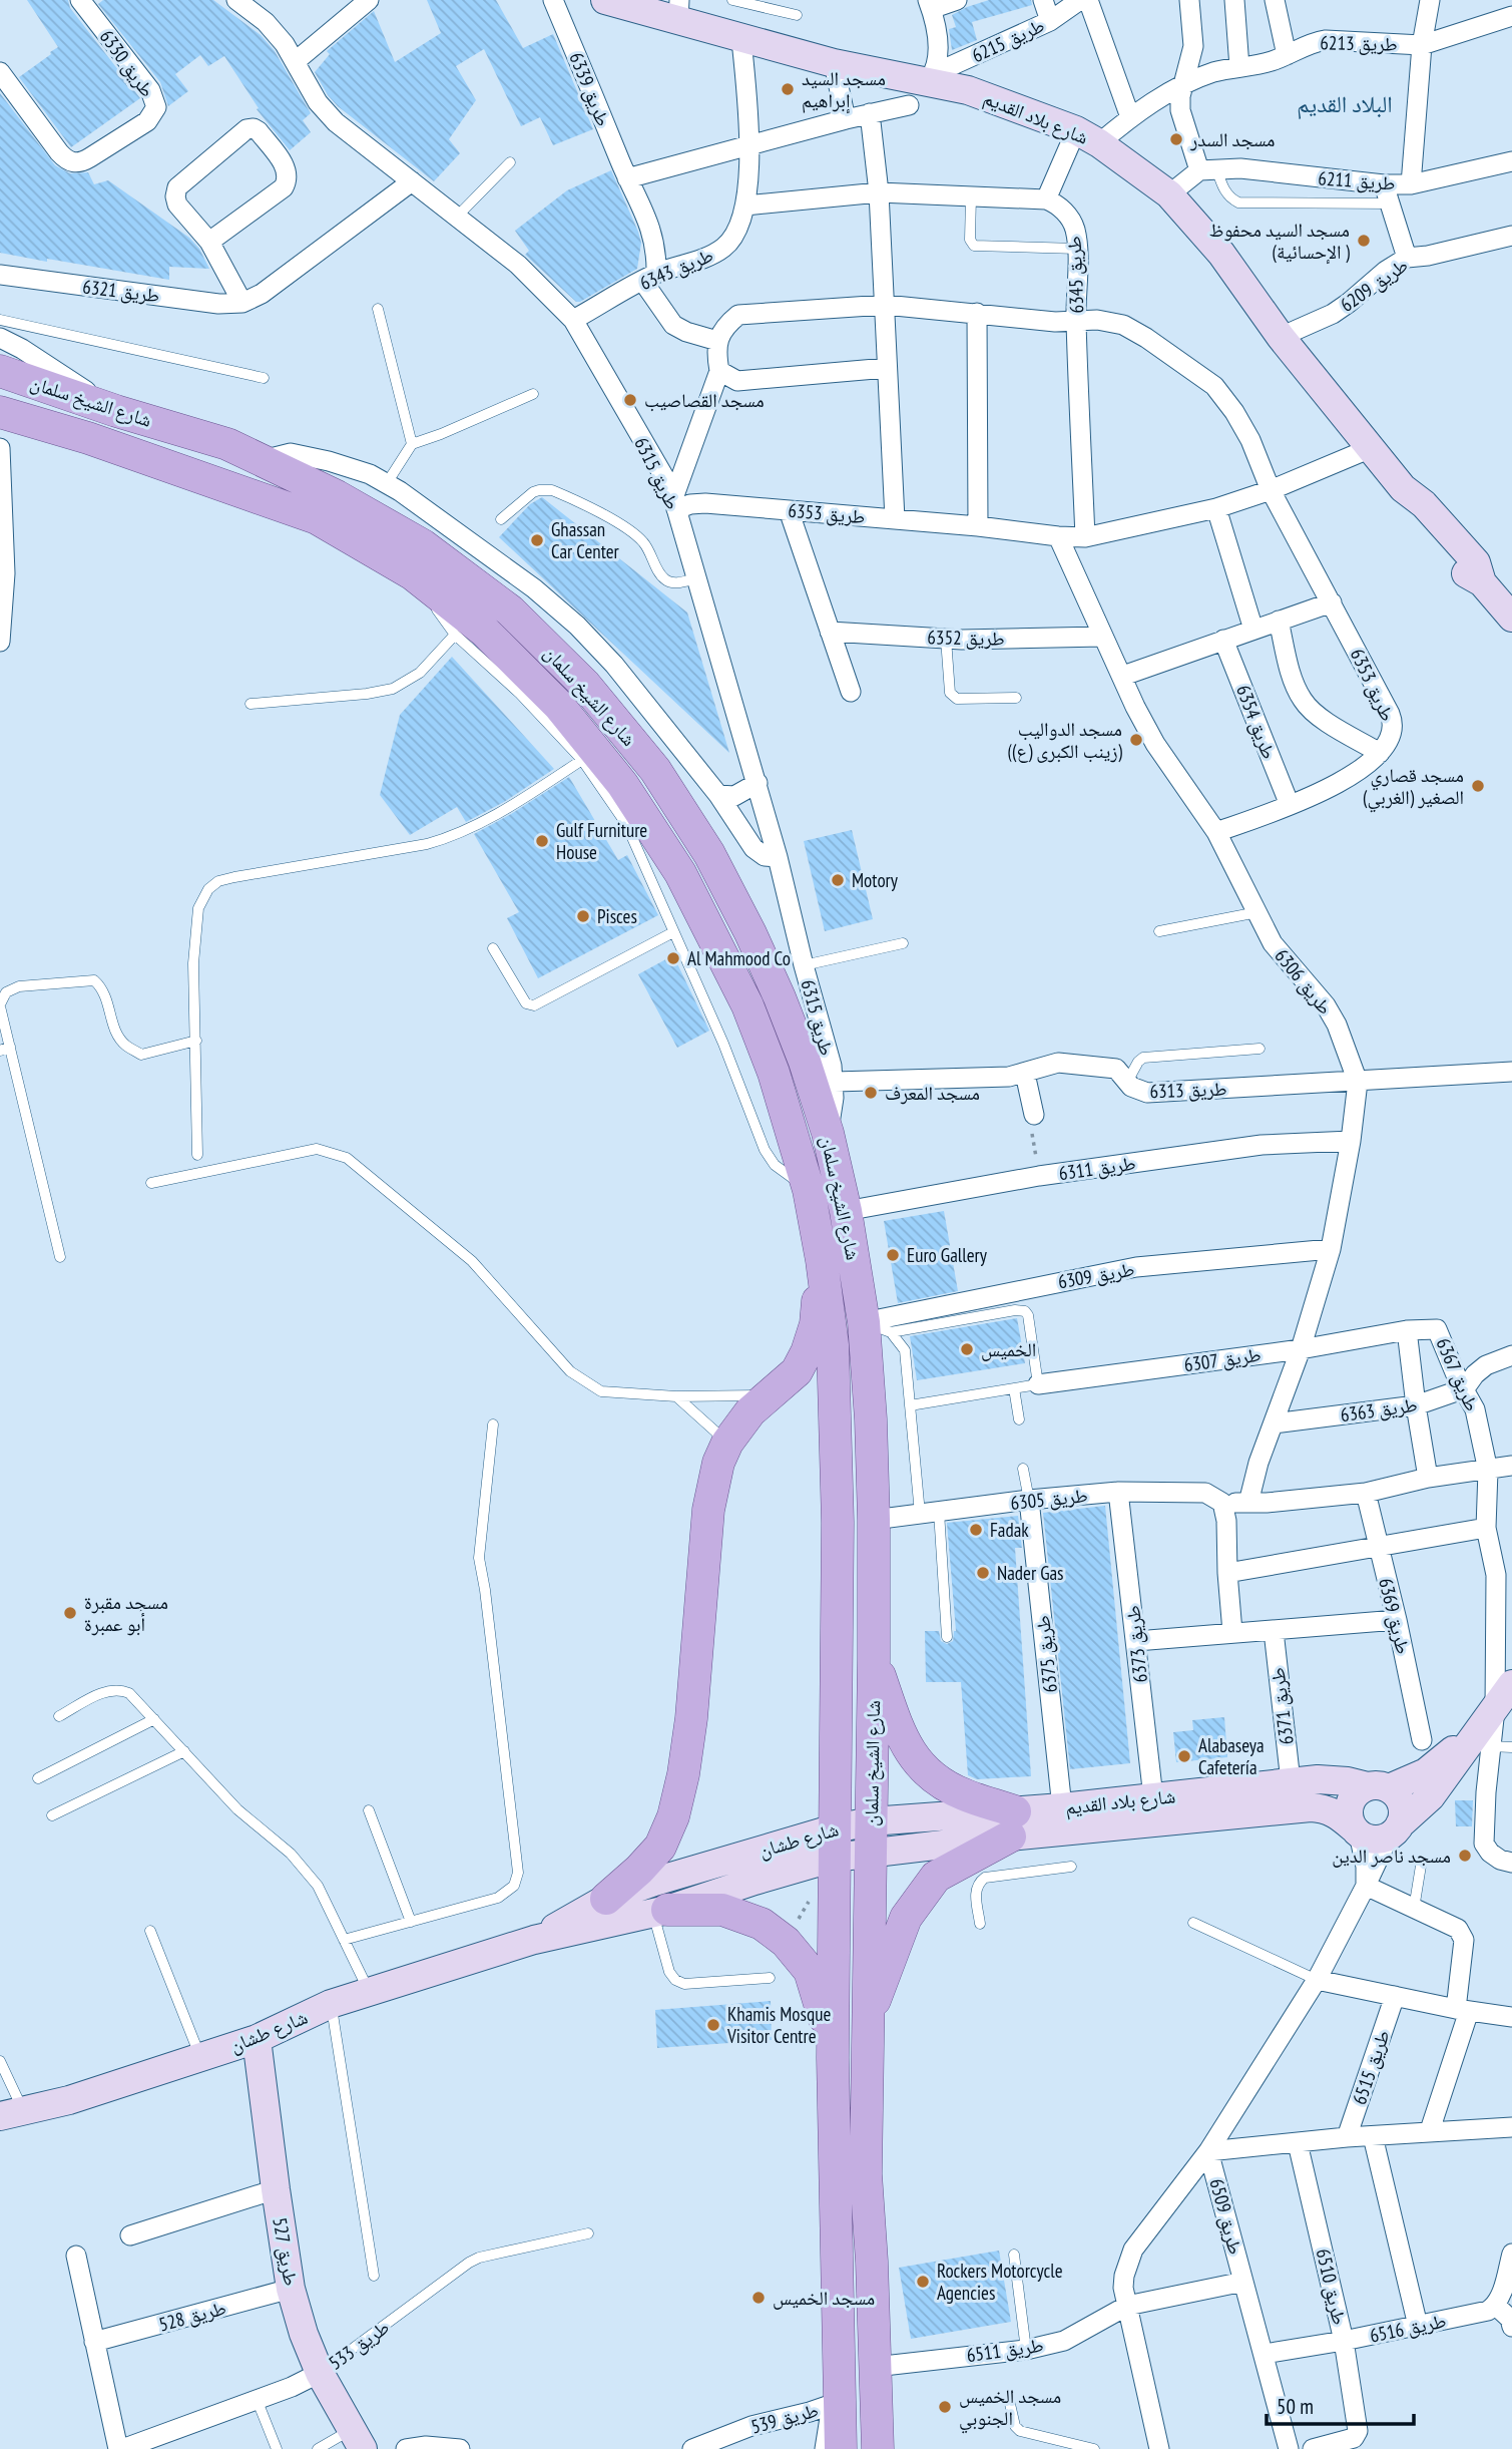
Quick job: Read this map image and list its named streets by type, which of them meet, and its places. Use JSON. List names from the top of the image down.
{
  "streets": {
    "main road": ["شارع الشيخ سلمان"],
    "street": [
      "طريق 6215",
      "طريق 6213",
      "طريق 6330",
      "طريق 6339",
      "شارع بلاد القديم",
      "طريق 6211",
      "طريق 6343",
      "طريق 6345",
      "طريق 6209",
      "طريق 6321",
      "طريق 6315",
      "طريق 6353",
      "طريق 6352",
      "طريق 6354",
      "طريق 6306",
      "طريق 6313",
      "طريق 6311",
      "طريق 6309",
      "طريق 6307",
      "طريق 6367",
      "طريق 6363",
      "طريق 6305",
      "طريق 6369",
      "طريق 6373",
      "طريق 6375",
      "طريق 6371",
      "شارع طشان",
      "طريق 6515",
      "طريق 6509",
      "طريق 527",
      "طريق 6510",
      "طريق 528",
      "طريق 6516",
      "طريق 533",
      "طريق 6511",
      "طريق 539"
    ]
  },
  "crossings": [
    ["طريق 6215", "شارع بلاد القديم"],
    ["طريق 6213", "شارع بلاد القديم"],
    ["طريق 6213", "طريق 6211"],
    ["طريق 6339", "طريق 6343"],
    ["شارع بلاد القديم", "طريق 6343"],
    ["شارع بلاد القديم", "طريق 6209"],
    ["شارع بلاد القديم", "شارع الشيخ سلمان"],
    ["شارع بلاد القديم", "طريق 6353"],
    ["شارع بلاد القديم", "طريق 6373"],
    ["شارع بلاد القديم", "طريق 6375"],
    ["شارع بلاد القديم", "طريق 6371"],
    ["شارع بلاد القديم", "شارع طشان"],
    ["طريق 6343", "طريق 6315"],
    ["طريق 6345", "طريق 6353"],
    ["شارع الشيخ سلمان", "طريق 6315"],
    ["شارع الشيخ سلمان", "طريق 6311"],
    ["شارع الشيخ سلمان", "طريق 6309"],
    ["شارع الشيخ سلمان", "طريق 6305"],
    ["شارع الشيخ سلمان", "شارع طشان"],
    ["شارع الشيخ سلمان", "طريق 6511"],
    ["شارع الشيخ سلمان", "طريق 539"],
    ["طريق 6315", "طريق 6353"],
    ["طريق 6315", "طريق 6313"],
    ["طريق 6353", "طريق 6306"],
    ["طريق 6352", "طريق 6306"],
    ["طريق 6306", "طريق 6313"],
    ["طريق 6306", "طريق 6311"],
    ["طريق 6306", "طريق 6309"],
    ["طريق 6306", "طريق 6307"],
    ["طريق 6306", "طريق 6363"],
    ["طريق 6306", "طريق 6305"],
    ["طريق 6307", "طريق 6367"],
    ["طريق 6367", "طريق 6363"],
    ["طريق 6305", "طريق 6373"],
    ["طريق 6305", "طريق 6375"],
    ["شارع طشان", "طريق 527"],
    ["طريق 6509", "طريق 6516"],
    ["طريق 6509", "طريق 6511"],
    ["طريق 527", "طريق 528"],
    ["طريق 527", "طريق 533"],
    ["طريق 6510", "طريق 6516"]
  ],
  "districts": ["البلاد القديم"],
  "places": [
    "مسجد السيد إبراهيم",
    "مسجد السدر",
    "مسجد السيد محفوظ (الإحسائية )",
    "مسجد القصاصيب",
    "Ghassan Car Center",
    "مسجد الدواليب (زينب الكبرى (ع))",
    "مسجد قصاري الصغير (الغربي)",
    "Gulf Furniture House",
    "Motory",
    "Pisces",
    "Al Mahmood Co",
    "مسجد المعرف",
    "Euro Gallery",
    "الخميس",
    "Fadak",
    "Nader Gas",
    "مسجد مقبرة أبو عمبرة",
    "Alabaseya Cafetería",
    "مسجد ناصر الدين",
    "Khamis Mosque Visitor Centre",
    "Rockers Motorcycle Agencies",
    "مسجد الخميس",
    "مسجد الخميس الجنوبي"
  ],
  "scale_bar": "50 m"
}
